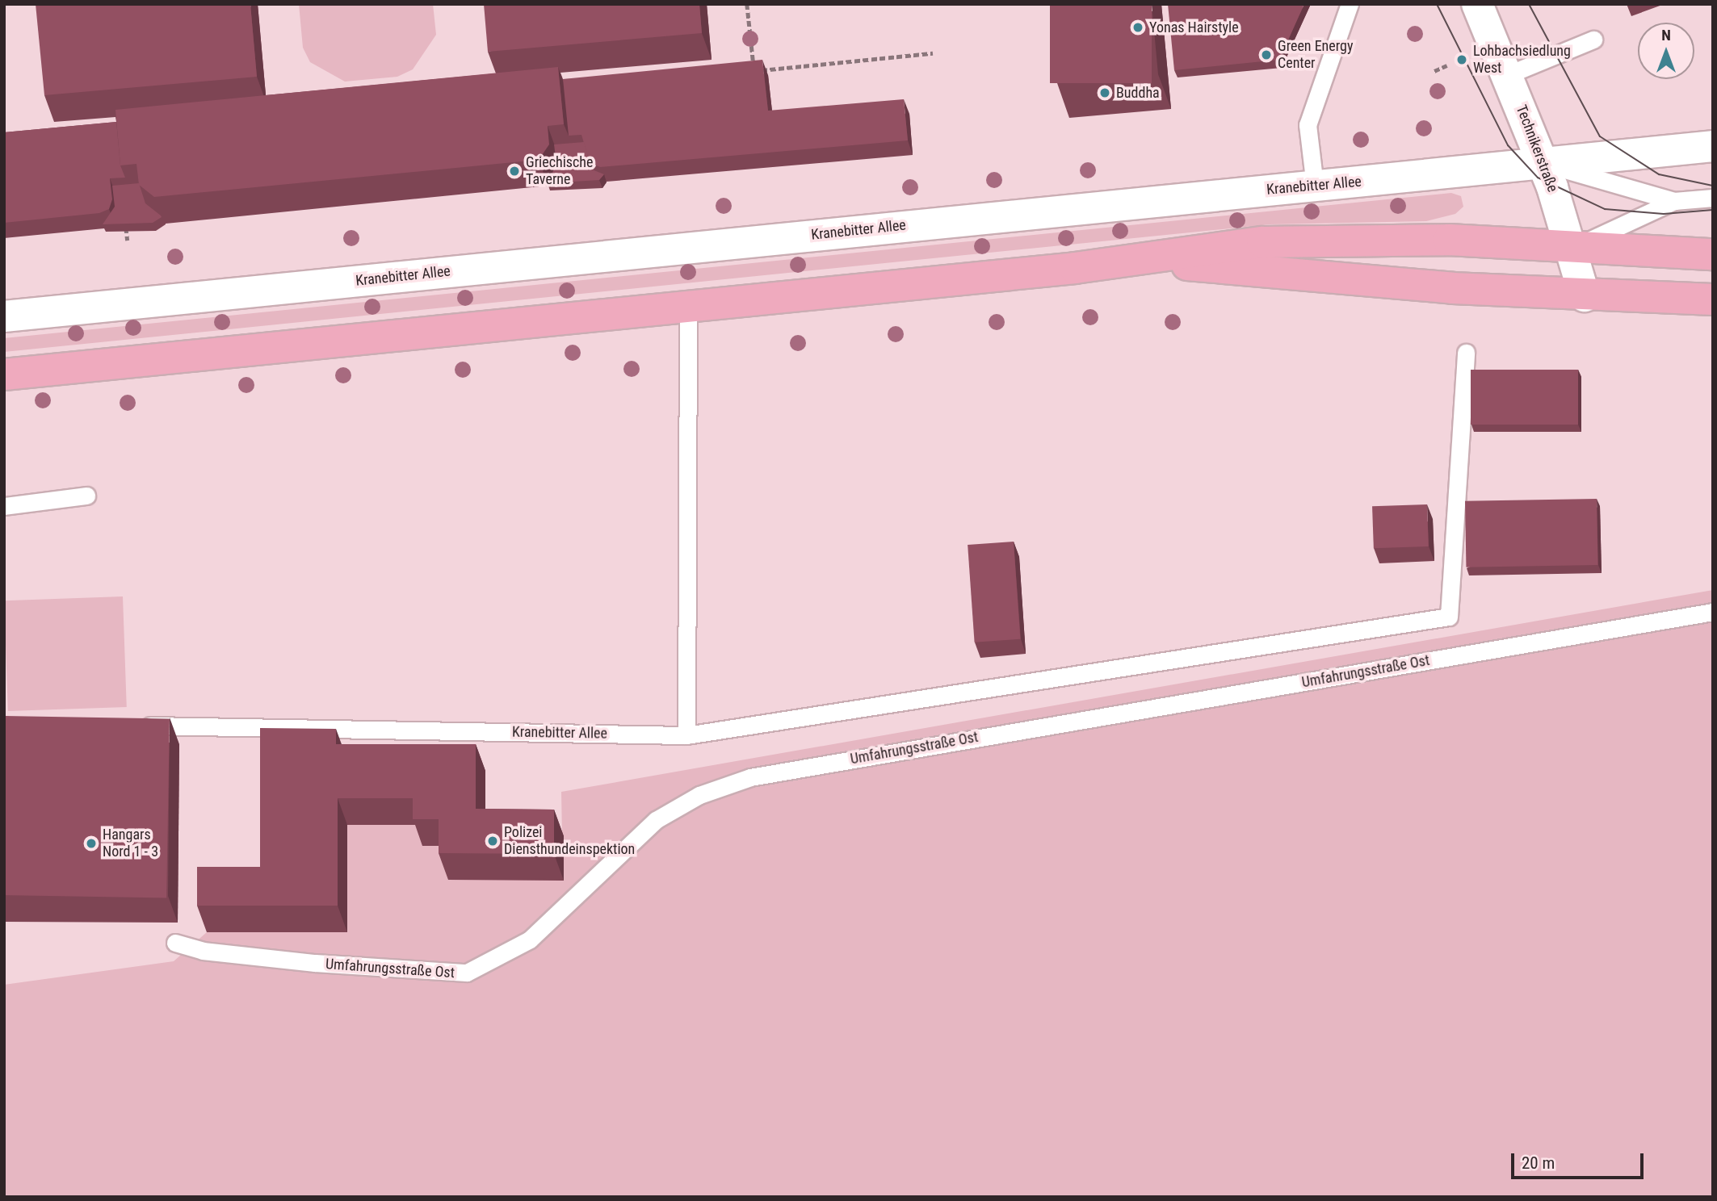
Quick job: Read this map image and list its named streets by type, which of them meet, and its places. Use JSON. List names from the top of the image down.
{
  "streets": {
    "street": ["Technikerstraße", "Kranebitter Allee"],
    "lane": ["Umfahrungsstraße Ost"]
  },
  "crossings": [
    ["Technikerstraße", "Kranebitter Allee"]
  ],
  "places": [
    "Yonas Hairstyle",
    "Green Energy Center",
    "Lohbachsiedlung West",
    "Buddha",
    "Griechische Taverne",
    "Polizei Diensthundeinspektion",
    "Hangars Nord 1 - 3"
  ],
  "scale_bar": "20 m",
  "north": "top"
}
